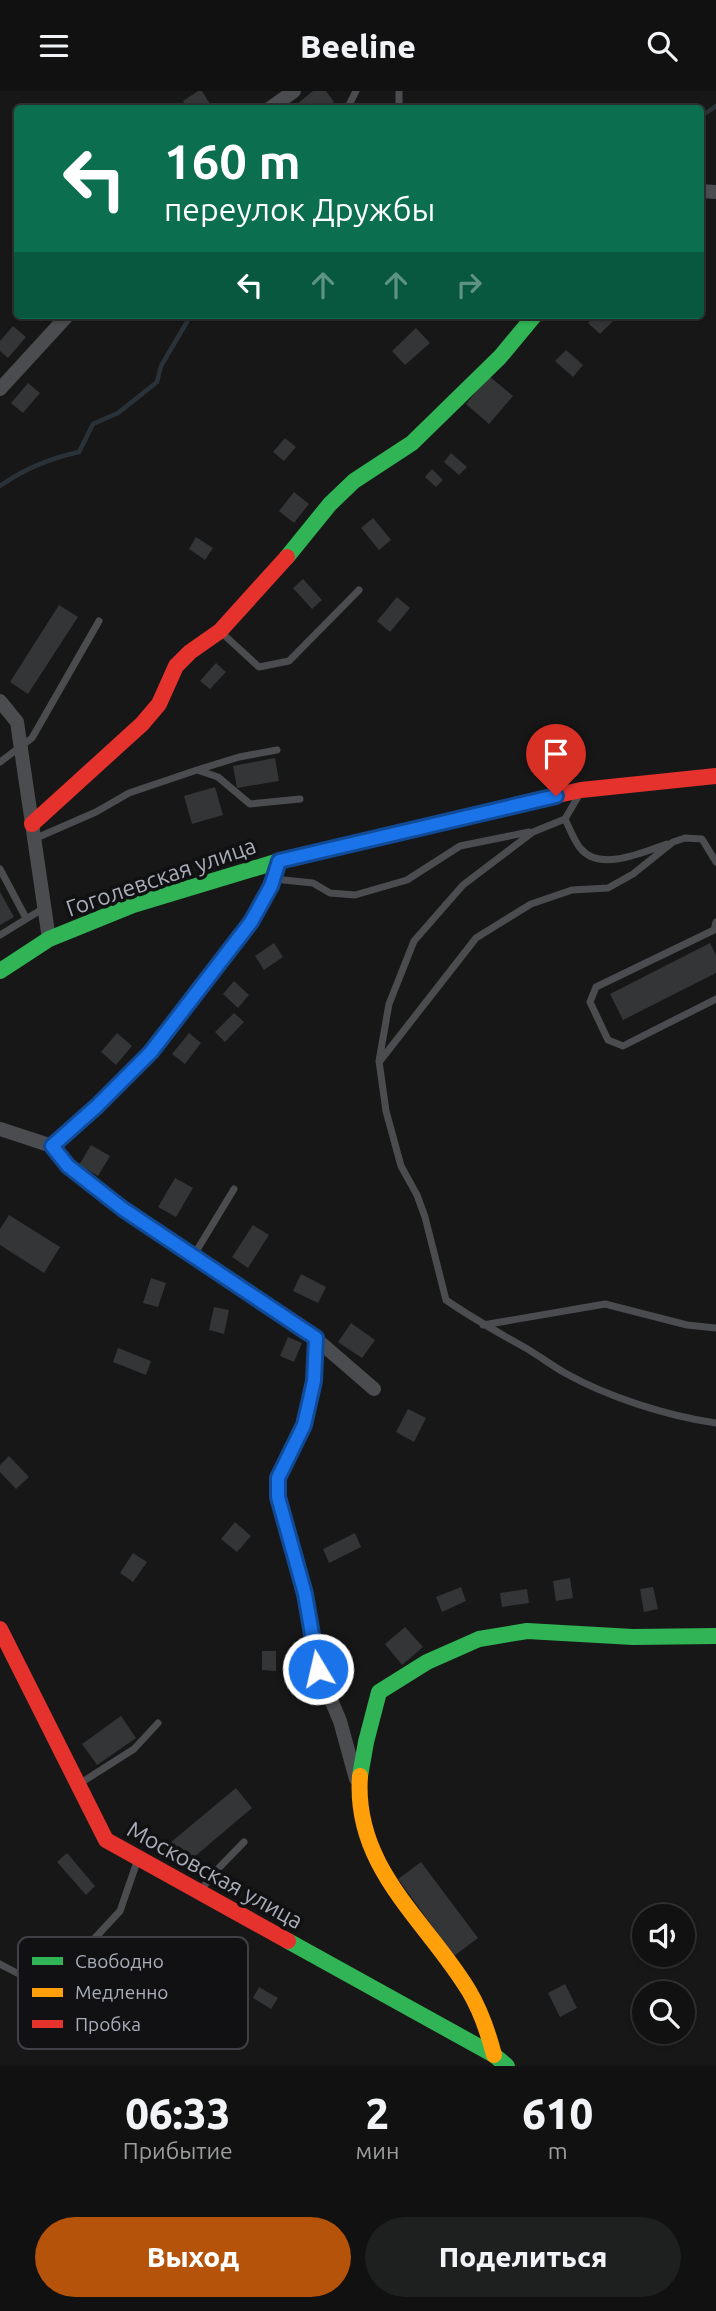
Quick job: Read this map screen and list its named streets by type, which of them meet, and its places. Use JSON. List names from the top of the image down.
{
  "streets": {
    "street": ["Гоголевская улица", "Московская улица"]
  },
  "legend": ["Свободно", "Медленно", "Пробка"],
  "page": {
    "header": "Beeline",
    "turn": ["160 m", "переулок Дружбы"],
    "eta": [
      "06:33",
      "Прибытие",
      "2",
      "мин",
      "610",
      "m"
    ],
    "buttons": ["Выход", "Поделиться"]
  }
}
